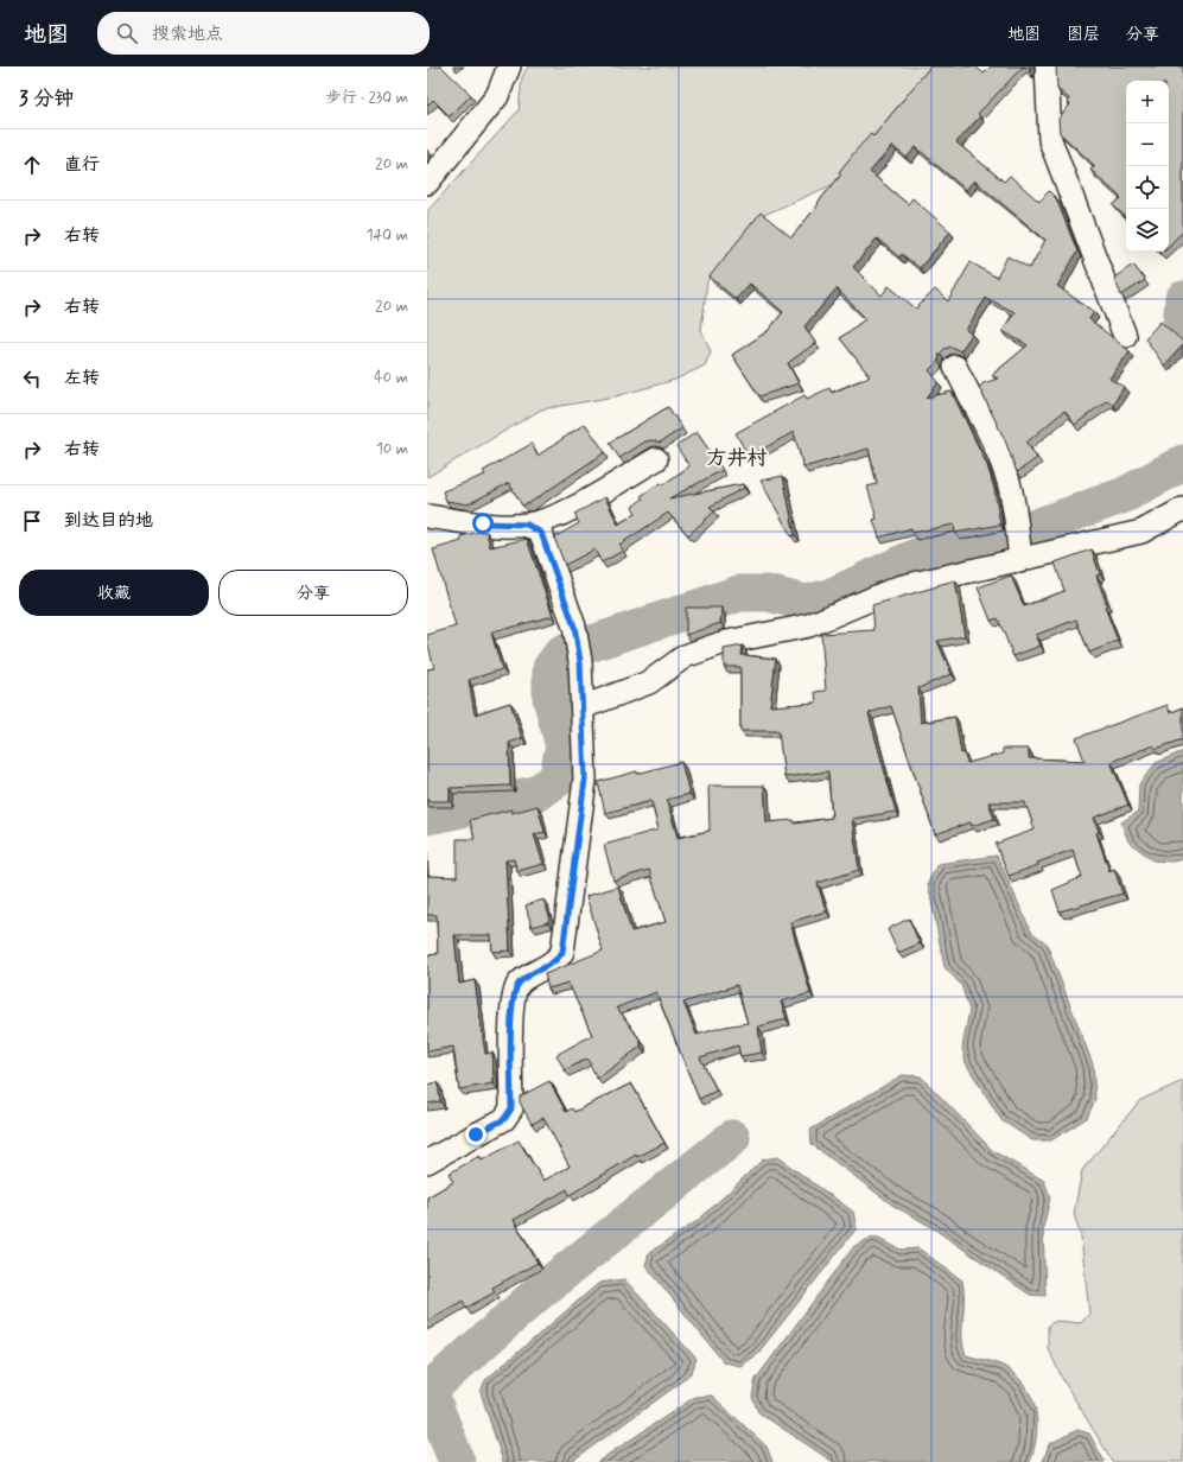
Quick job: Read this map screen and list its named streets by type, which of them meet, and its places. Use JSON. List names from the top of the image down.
{
  "districts": ["方井村"],
  "page": {
    "header": "地图",
    "search": "搜索地点",
    "nav": ["地图", "图层", "分享"],
    "heading": ["3 分钟", "步行 · 230 m"],
    "map_buttons": ["+", "−"],
    "list": [
      ["直行", "20 m"],
      ["右转", "140 m"],
      ["右转", "20 m"],
      ["左转", "40 m"],
      ["右转", "10 m"],
      "到达目的地"
    ],
    "buttons": ["收藏", "分享"]
  }
}
